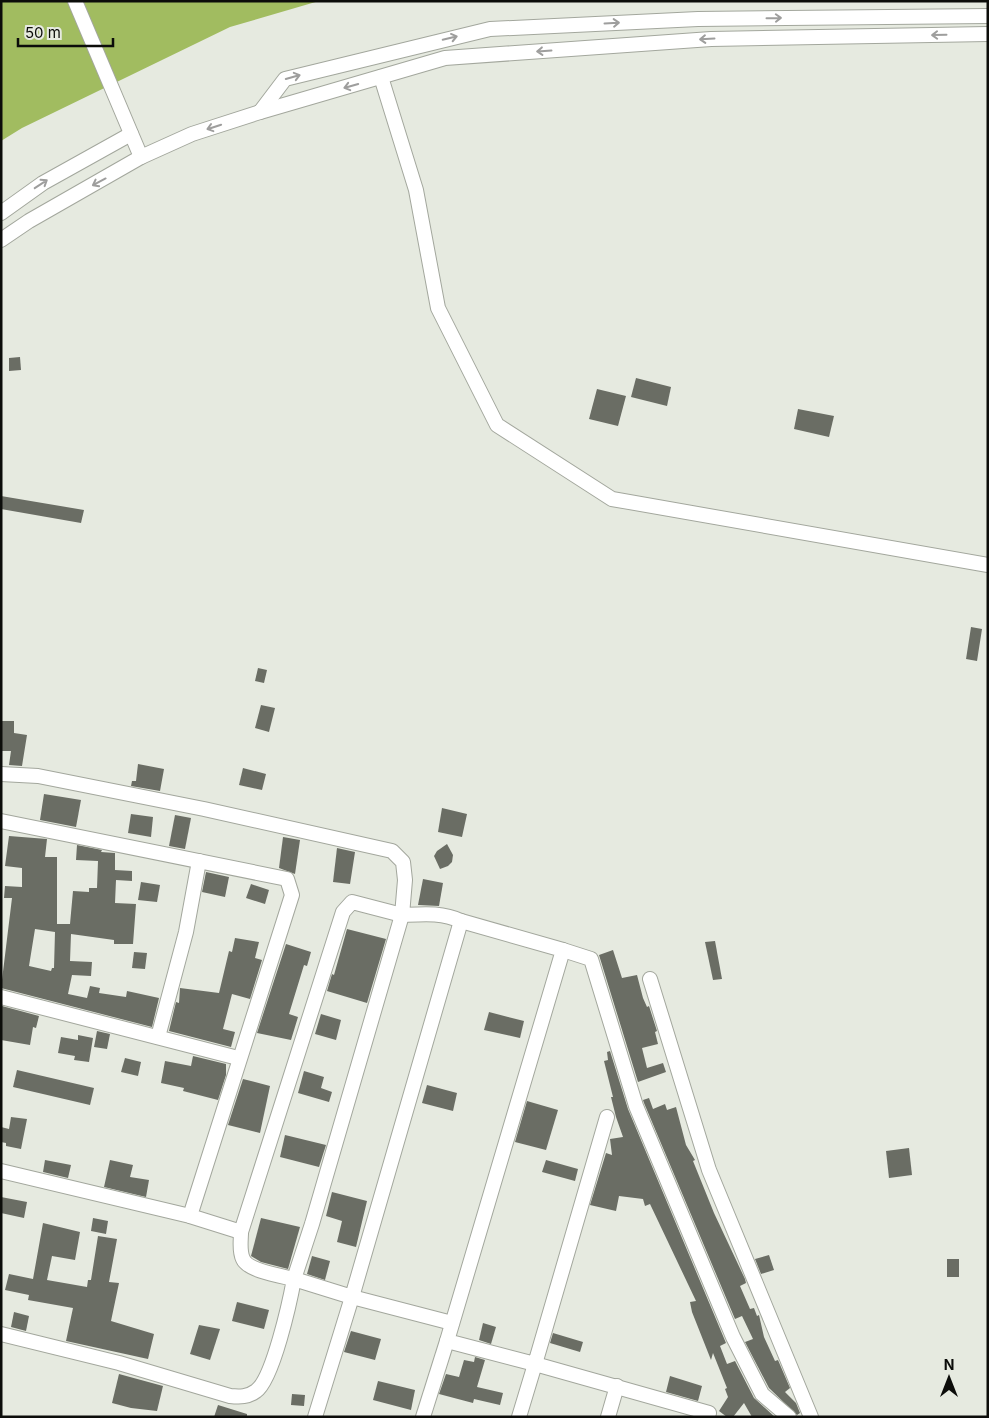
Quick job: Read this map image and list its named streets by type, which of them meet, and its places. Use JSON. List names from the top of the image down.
{
  "scale_bar": "50 m",
  "north": "top"
}
